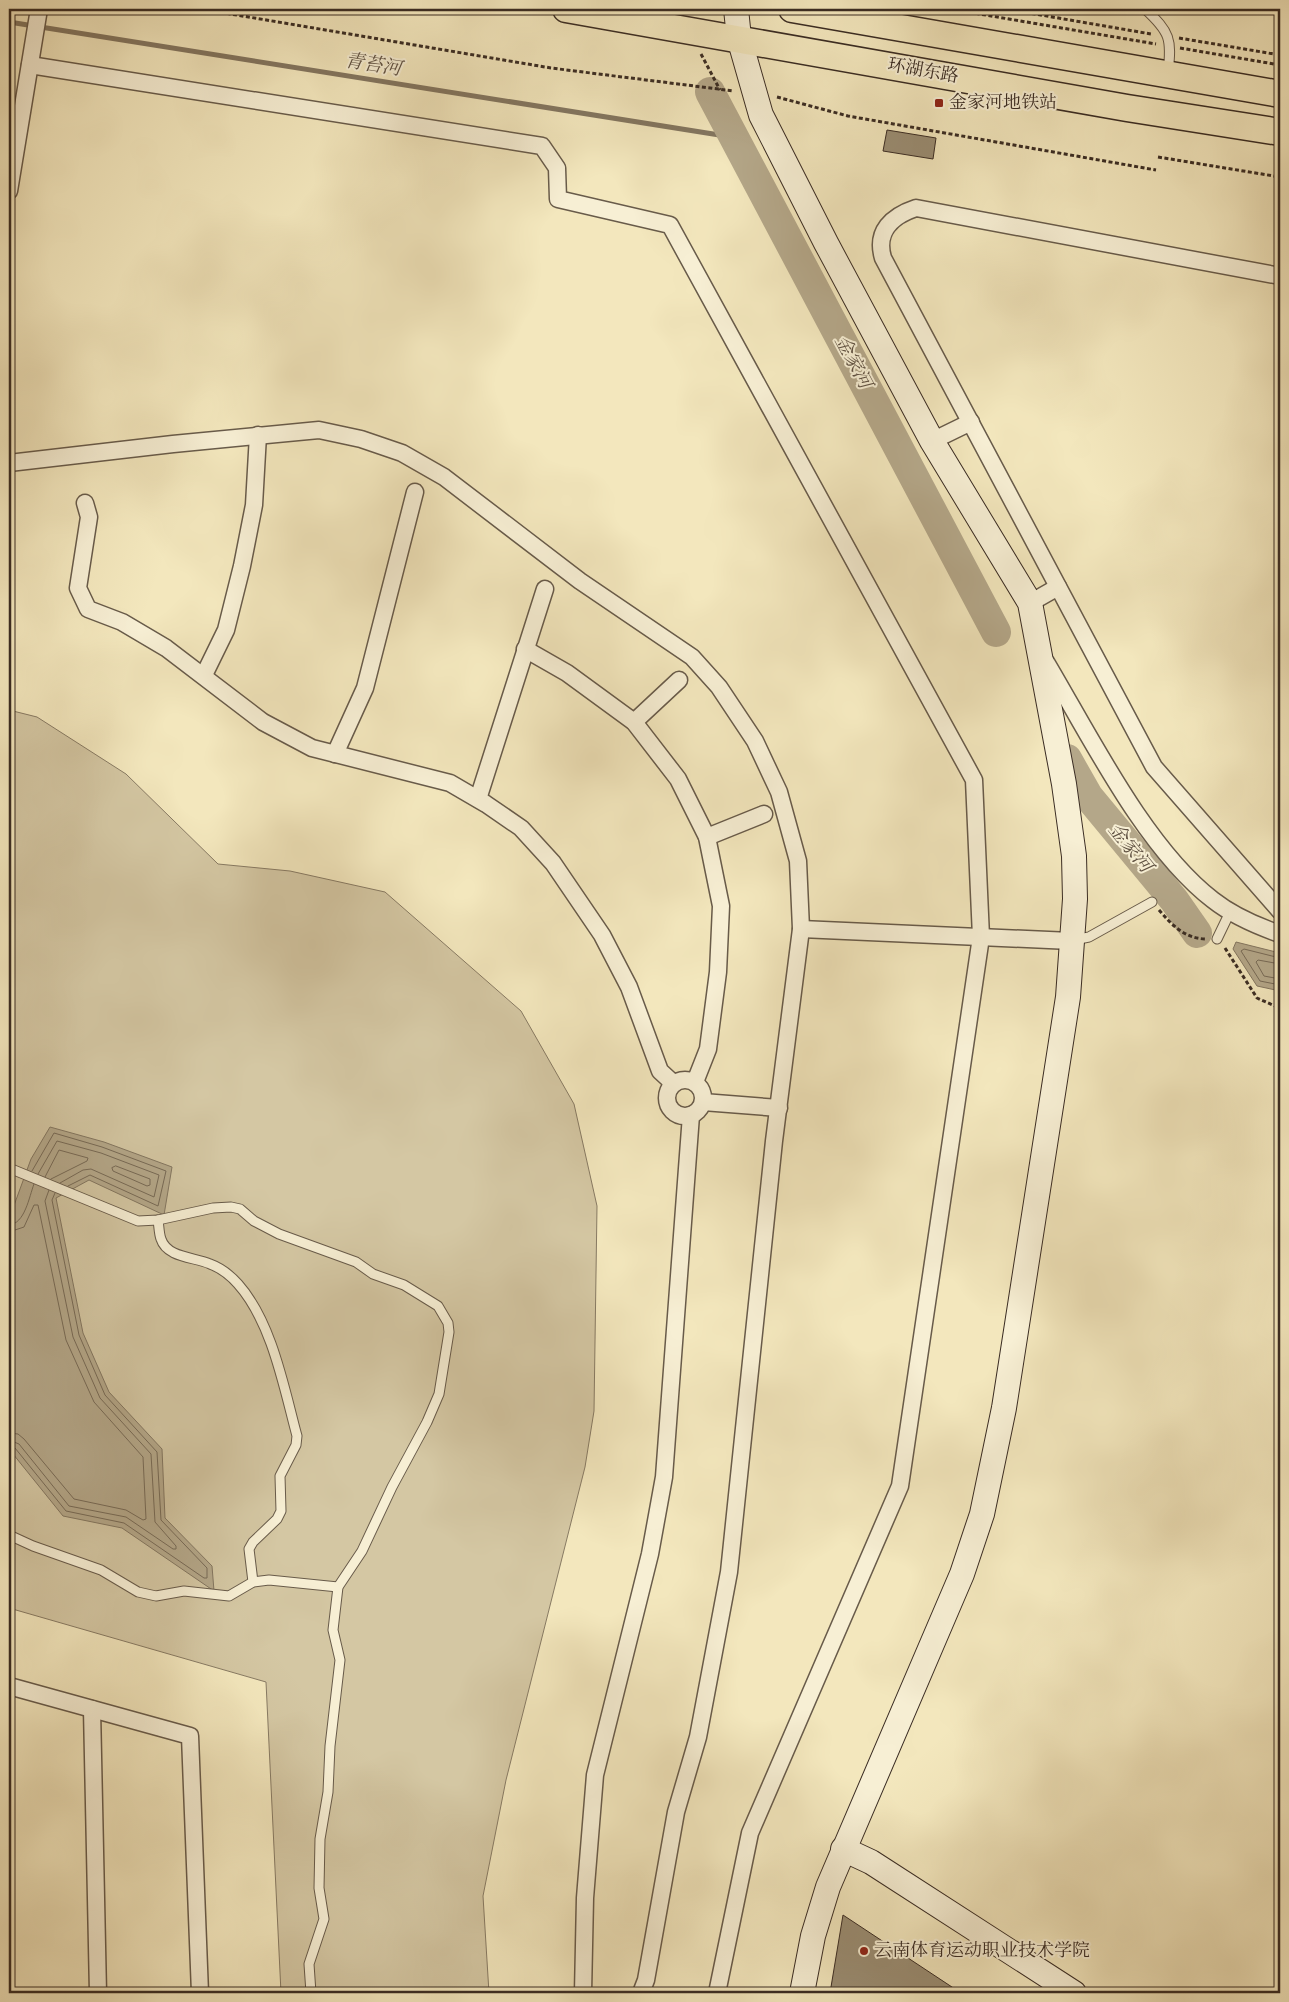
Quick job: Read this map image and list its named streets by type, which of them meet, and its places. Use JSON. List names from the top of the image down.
{
  "streets": {
    "main road": ["环湖东路"]
  },
  "water": ["青苔河", "金家河"],
  "places": {
    "transit": ["金家河地铁站"],
    "other": ["云南体育运动职业技术学院"]
  }
}
